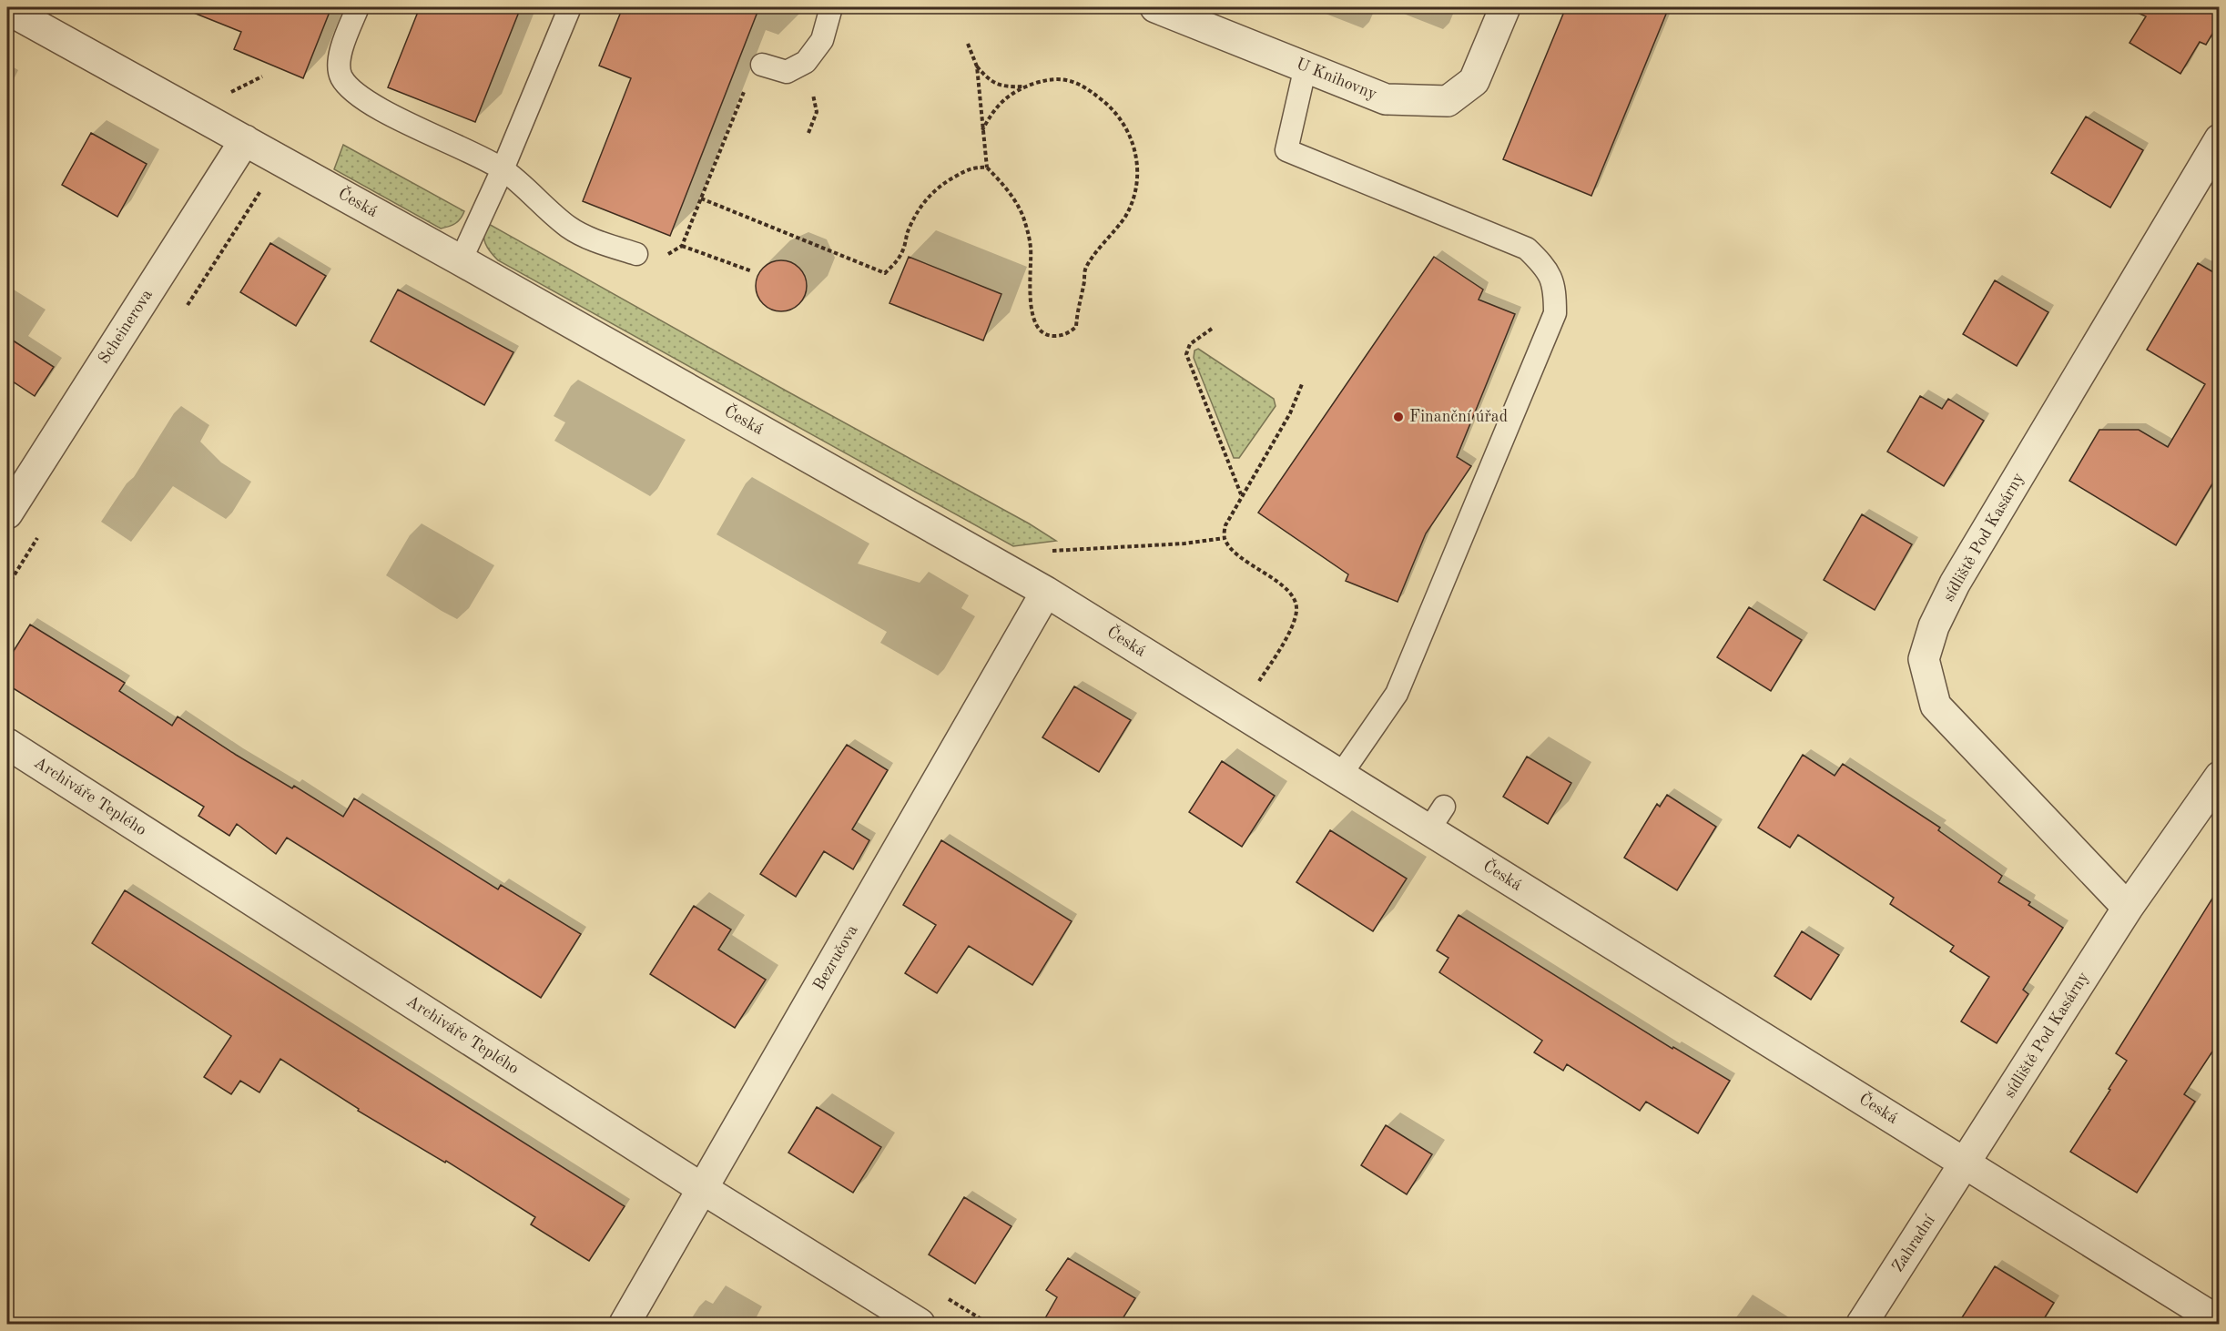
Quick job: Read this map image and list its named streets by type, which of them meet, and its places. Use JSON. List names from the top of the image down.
{
  "streets": {
    "street": [
      "U Knihovny",
      "Česká",
      "Scheinerova",
      "sídliště Pod Kasárny",
      "Archiváře Teplého",
      "Bezručova",
      "Zahradní"
    ]
  },
  "crossings": [
    ["Česká", "Scheinerova"],
    ["Česká", "sídliště Pod Kasárny"],
    ["Česká", "Bezručova"],
    ["Česká", "Zahradní"],
    ["sídliště Pod Kasárny", "Zahradní"],
    ["Archiváře Teplého", "Bezručova"]
  ],
  "places": ["Finanční úřad"]
}
